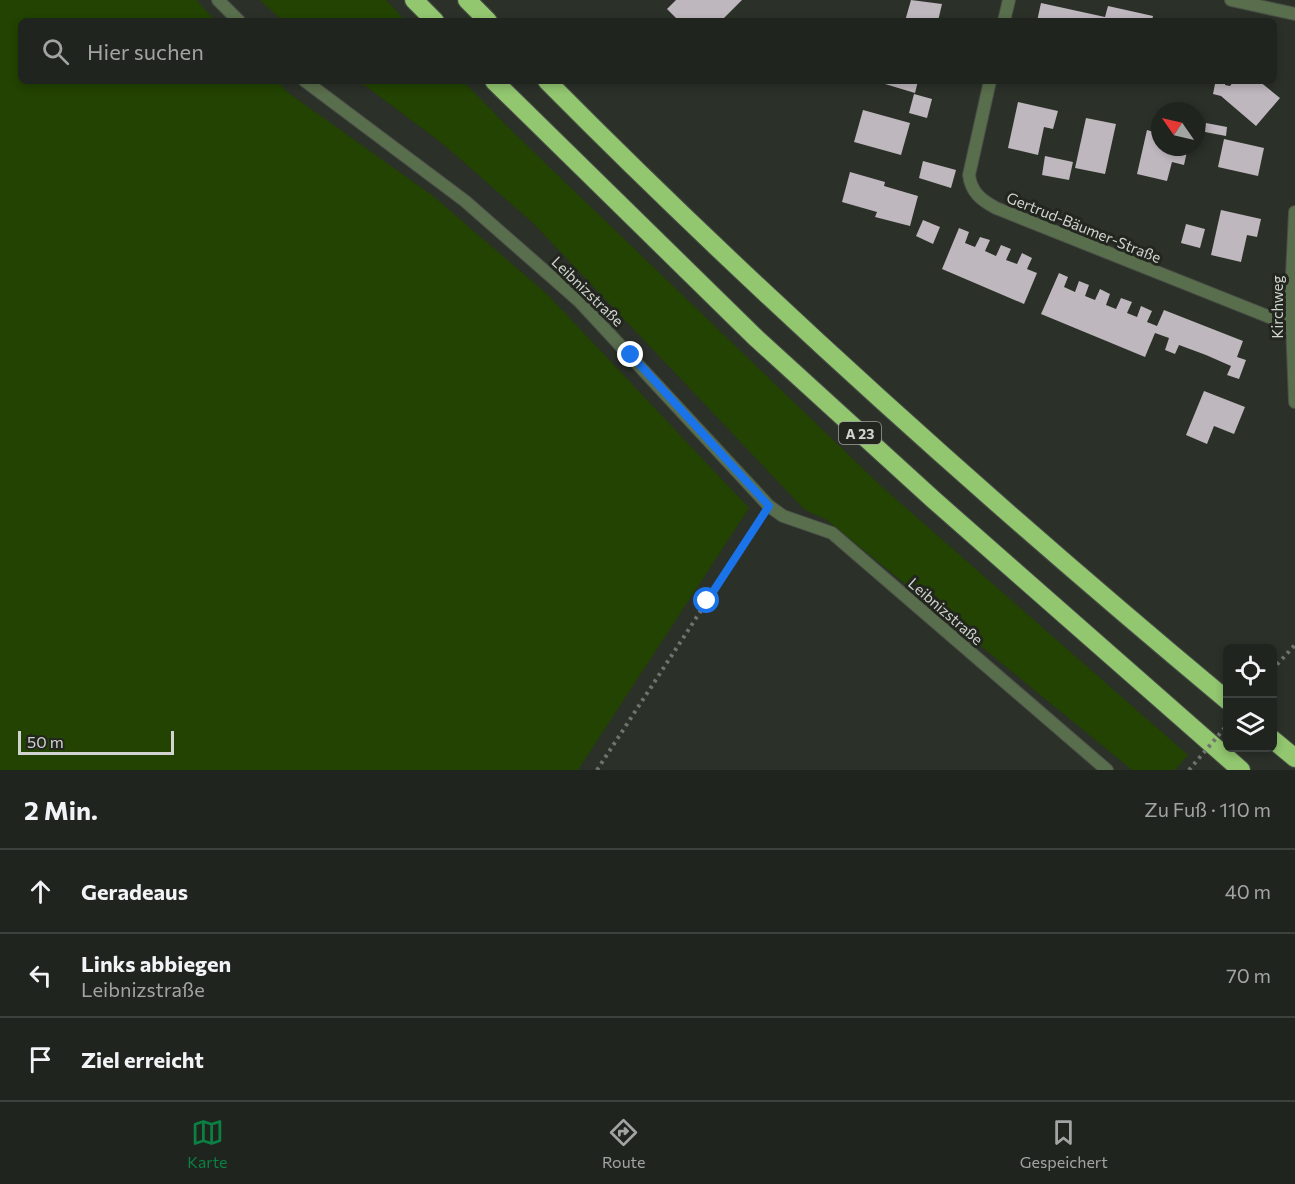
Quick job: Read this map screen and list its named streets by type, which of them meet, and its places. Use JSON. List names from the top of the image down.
{
  "streets": {
    "highway": ["A 23"],
    "street": ["Gertrud-Bäumer-Straße", "Leibnizstraße", "Kirchweg"]
  },
  "crossings": [
    ["Gertrud-Bäumer-Straße", "Kirchweg"]
  ],
  "scale_bar": "50 m",
  "north": "top left",
  "page": {
    "search": "Hier suchen",
    "scale": "50 m",
    "heading": ["2 Min.", "Zu Fuß · 110 m"],
    "list": [
      ["Geradeaus", "40 m"],
      ["Links abbiegen", "Leibnizstraße", "70 m"],
      "Ziel erreicht"
    ],
    "nav": ["Karte", "Route", "Gespeichert"]
  }
}
